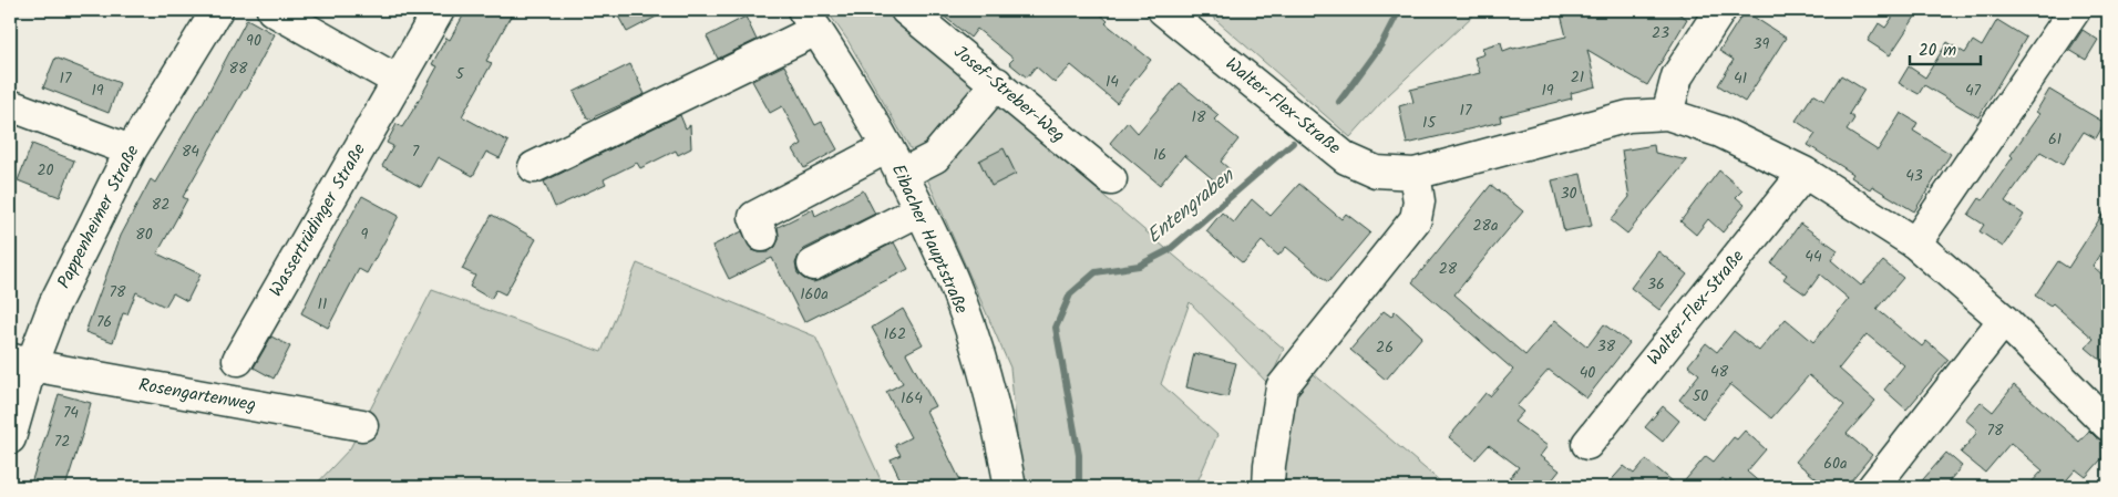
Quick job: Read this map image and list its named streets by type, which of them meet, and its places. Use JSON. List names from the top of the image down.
{
  "streets": {
    "street": [
      "Josef-Streber-Weg",
      "Walter-Flex-Straße",
      "Pappenheimer Straße",
      "Wassertrüdinger Straße",
      "Eibacher Hauptstraße",
      "Rosengartenweg"
    ]
  },
  "crossings": [
    ["Pappenheimer Straße", "Rosengartenweg"]
  ],
  "water": ["Entengraben"],
  "house_numbers": [
    "23",
    "90",
    "39",
    "88",
    "5",
    "21",
    "17",
    "41",
    "14",
    "19",
    "19",
    "47",
    "17",
    "18",
    "15",
    "61",
    "84",
    "7",
    "16",
    "20",
    "43",
    "30",
    "82",
    "28a",
    "80",
    "9",
    "44",
    "28",
    "36",
    "78",
    "160a",
    "11",
    "76",
    "162",
    "38",
    "26",
    "48",
    "40",
    "50",
    "164",
    "74",
    "78",
    "72",
    "60a"
  ],
  "scale_bar": "20 m"
}
